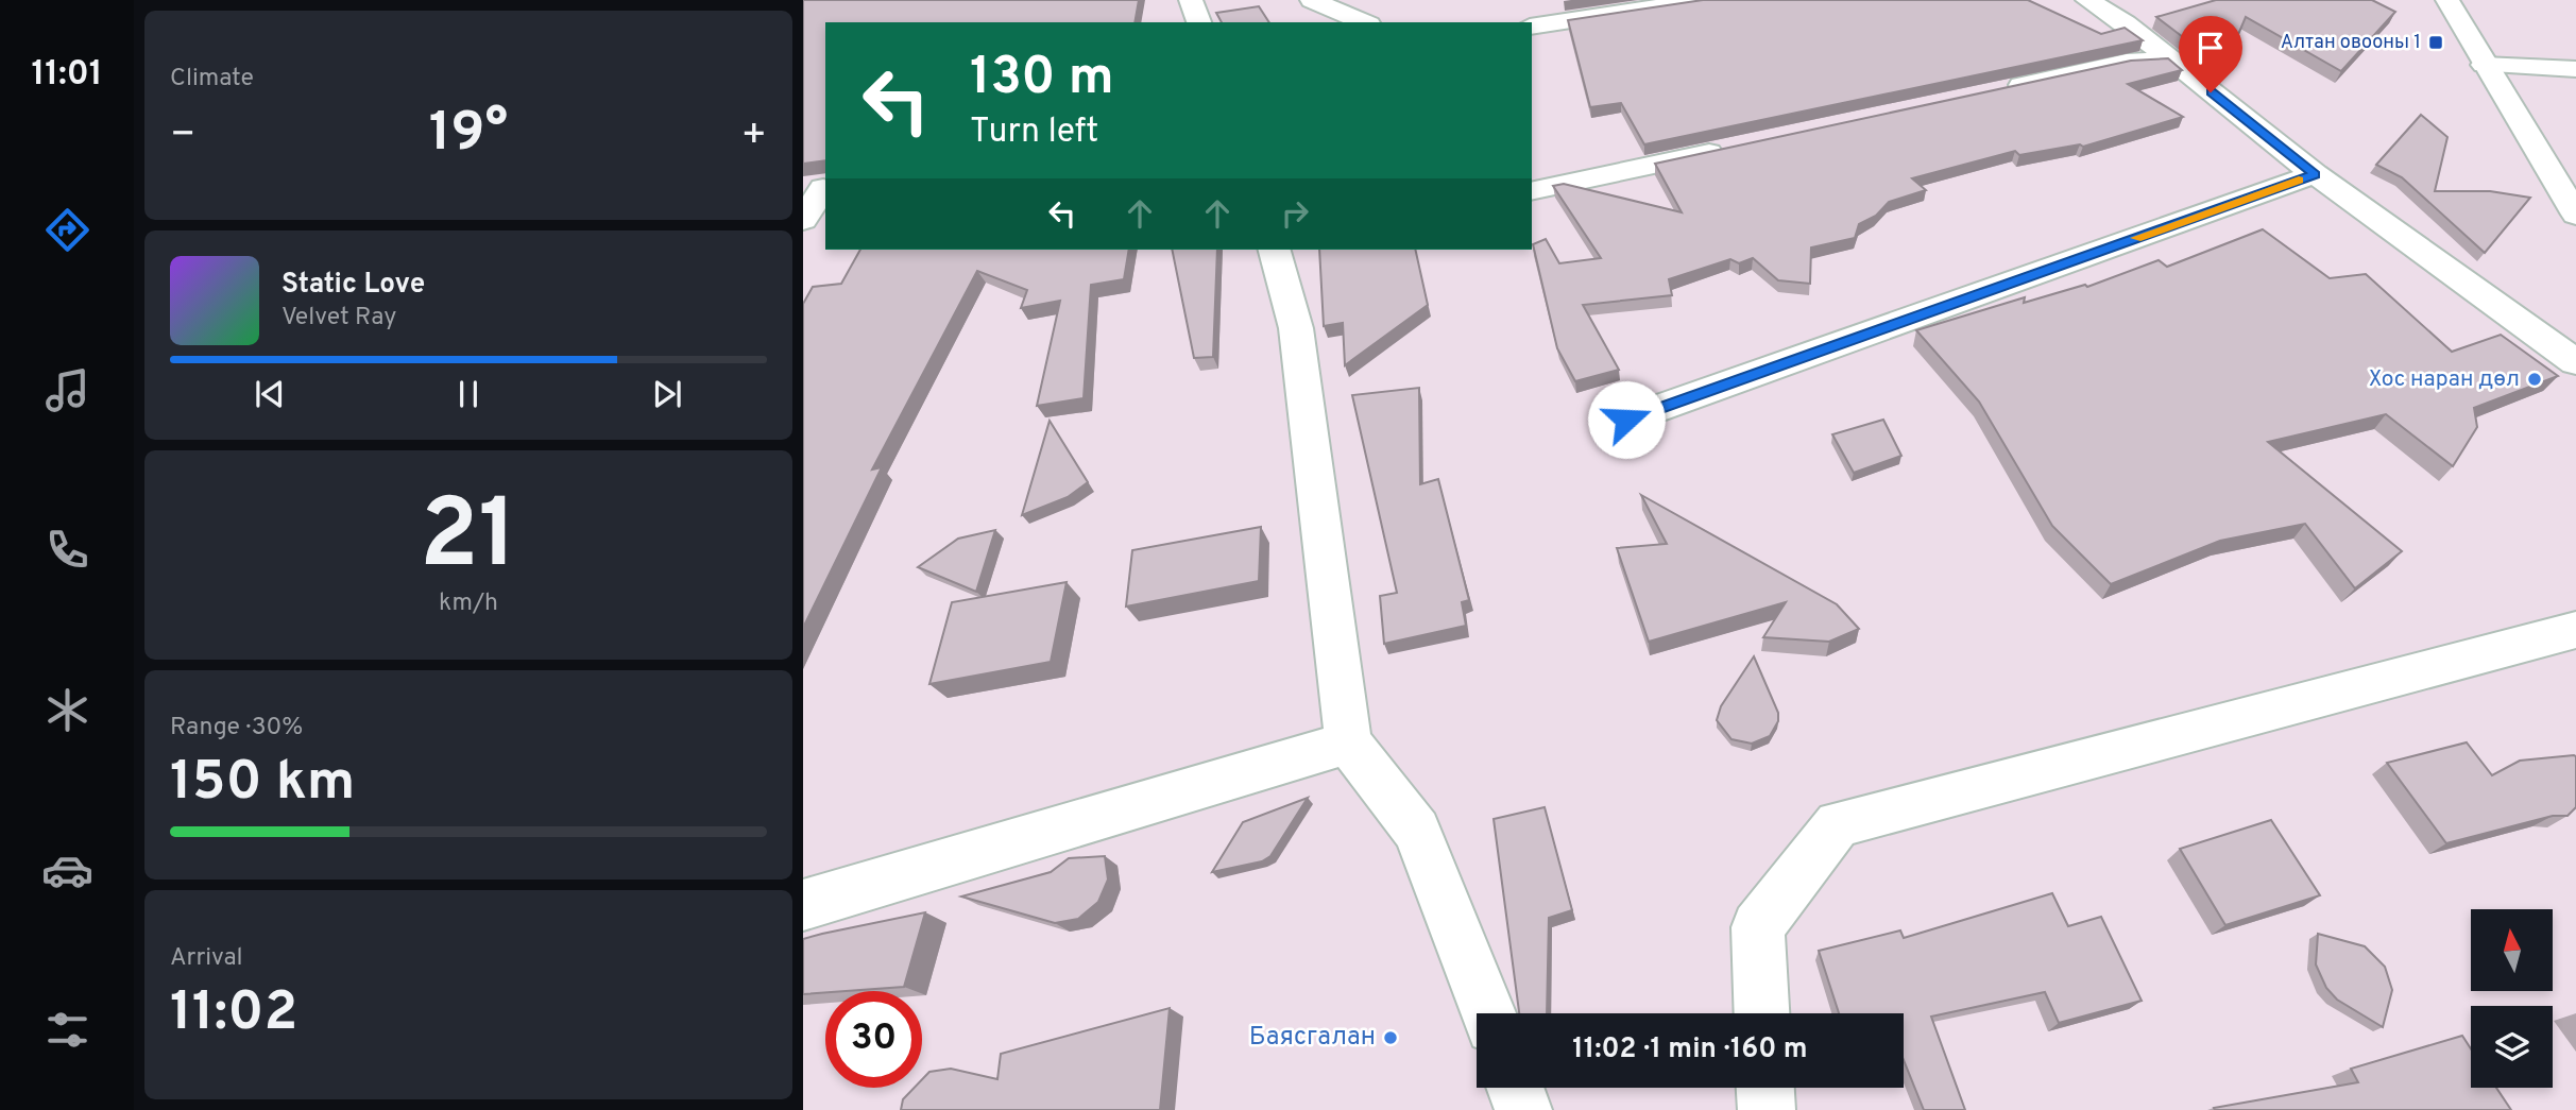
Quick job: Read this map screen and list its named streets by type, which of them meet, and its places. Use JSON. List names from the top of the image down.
{
  "places": {
    "transit": ["Алтан овооны 1"],
    "other": ["Хос наран дөл", "Баясгалан"]
  },
  "north": "top",
  "page": {
    "tabs": "11:01",
    "tile": [
      "Climate",
      ["21", "km/h"],
      ["Range · 30%", "150 km"],
      ["Arrival", "11:02"]
    ],
    "turn": ["130 m", "Turn left"],
    "heat": ["−", "19°", "+"],
    "song": ["Static Love", "Velvet Ray"],
    "limit": "30",
    "trip": "11:02 · 1 min · 160 m"
  }
}
